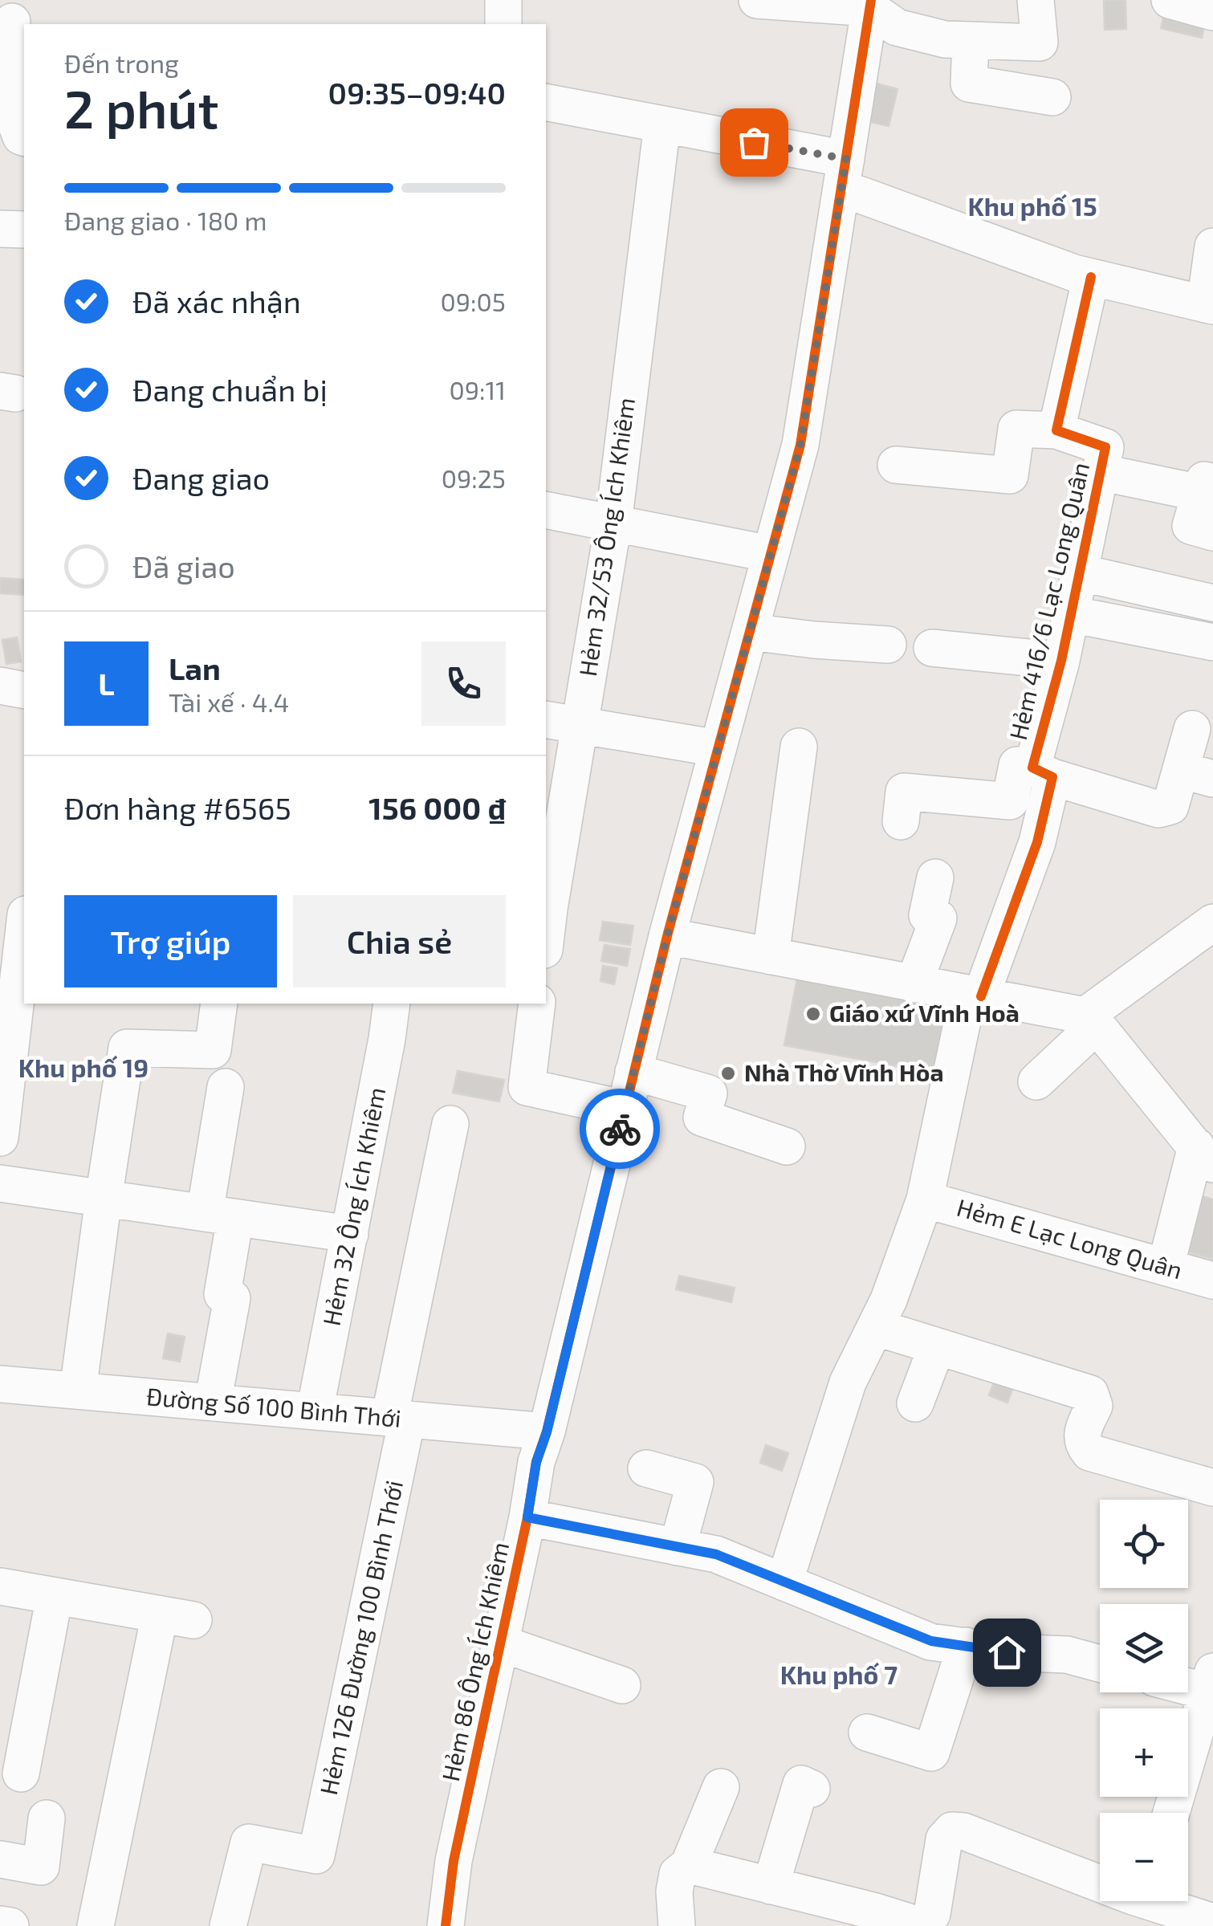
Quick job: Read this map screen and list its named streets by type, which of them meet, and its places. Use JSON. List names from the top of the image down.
{
  "streets": {
    "street": [
      "Hẻm 32/53 Ông Ích Khiêm",
      "Hẻm 416/6 Lạc Long Quân",
      "Hẻm 32 Ông Ích Khiêm",
      "Hẻm E Lạc Long Quân",
      "Đường Số 100 Bình Thới",
      "Hẻm 126 Đường 100 Bình Thới",
      "Hẻm 86 Ông Ích Khiêm"
    ]
  },
  "crossings": [
    ["Hẻm 416/6 Lạc Long Quân", "Hẻm E Lạc Long Quân"],
    ["Hẻm 32 Ông Ích Khiêm", "Đường Số 100 Bình Thới"],
    ["Đường Số 100 Bình Thới", "Hẻm 126 Đường 100 Bình Thới"],
    ["Đường Số 100 Bình Thới", "Hẻm 86 Ông Ích Khiêm"]
  ],
  "districts": ["Khu phố 15", "Khu phố 19", "Khu phố 7"],
  "places": ["Giáo xứ Vĩnh Hoà", "Nhà Thờ Vĩnh Hòa"],
  "page": {
    "heading": ["2 phút", "Đến trong", "09:35–09:40"],
    "panel": [
      "Lan",
      "Tài xế · 4.4",
      "Đơn hàng #6565",
      "156 000 ₫"
    ],
    "bar": "Đang giao · 180 m",
    "list": [
      ["Đã xác nhận", "09:05"],
      ["Đang chuẩn bị", "09:11"],
      ["Đang giao", "09:25"],
      "Đã giao"
    ],
    "round": "L",
    "buttons": ["Trợ giúp", "Chia sẻ"],
    "map_buttons": ["+", "−"]
  }
}
